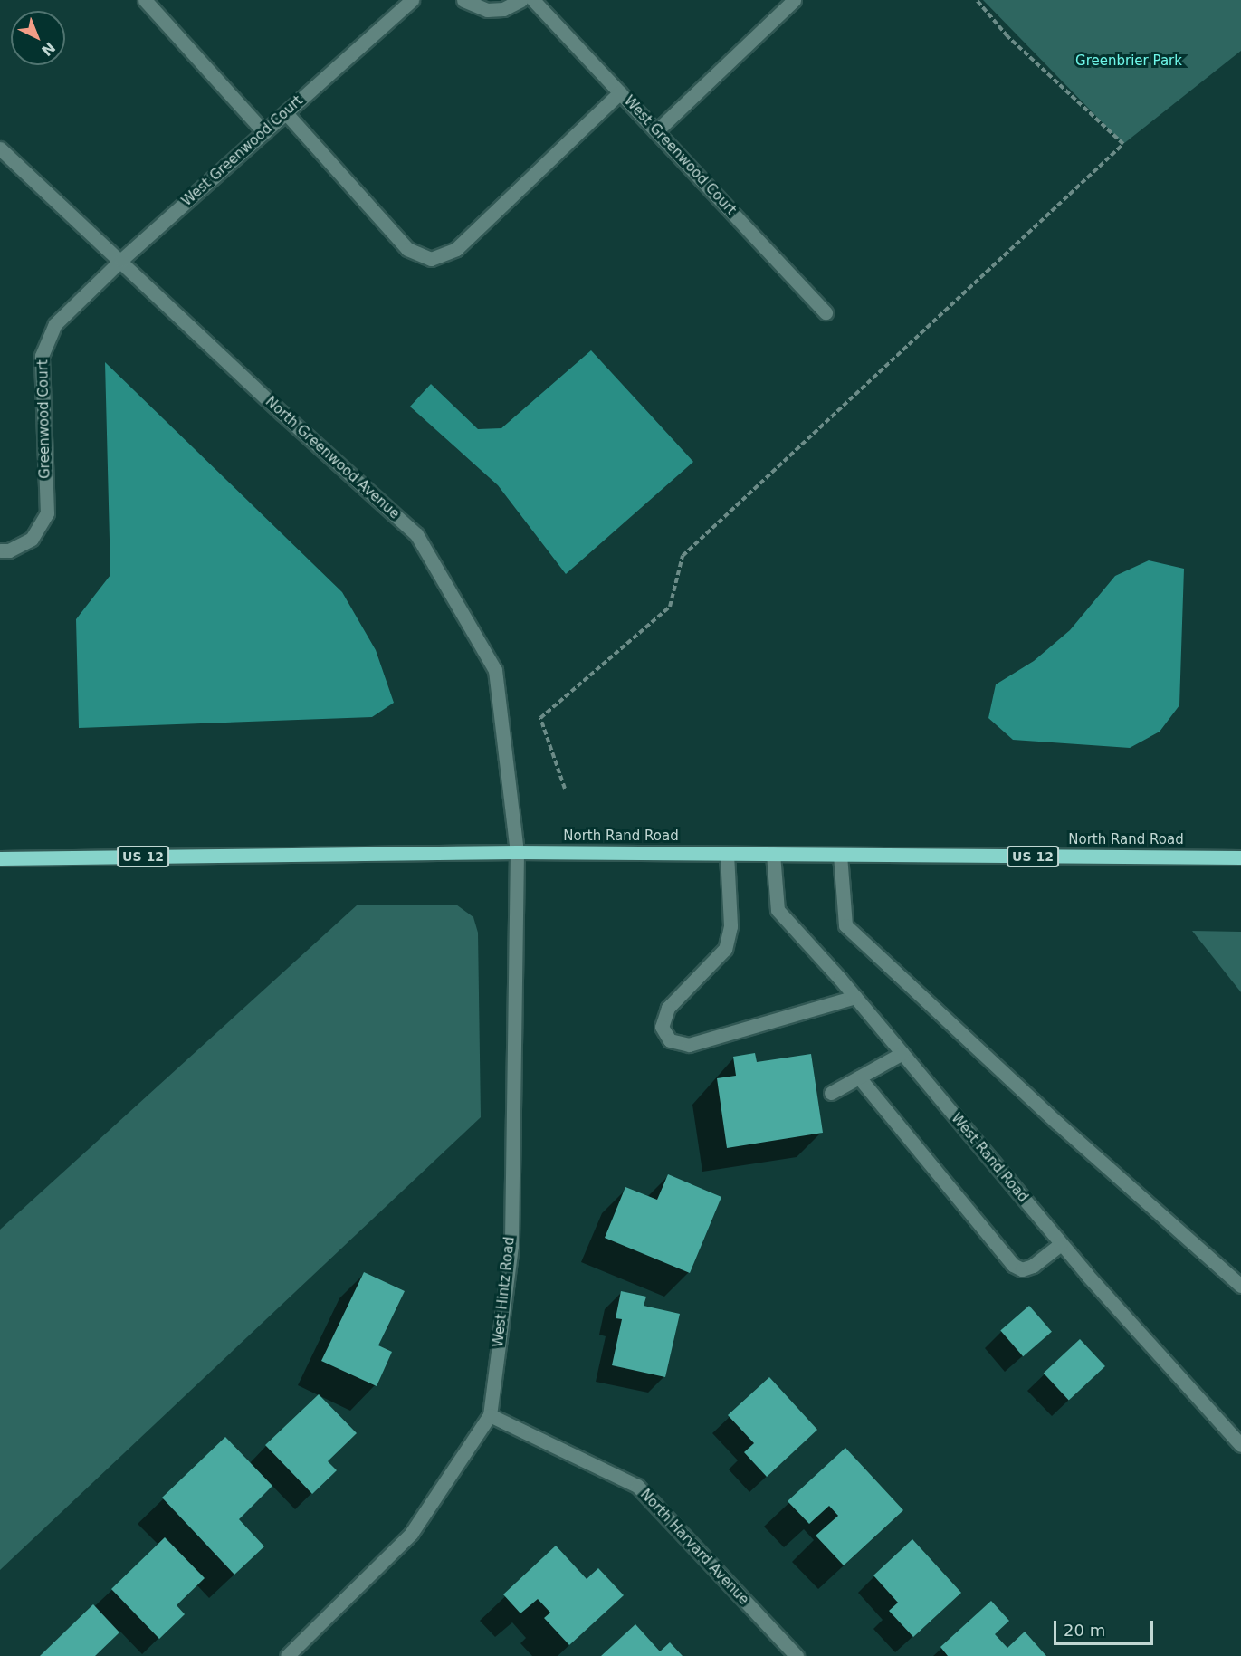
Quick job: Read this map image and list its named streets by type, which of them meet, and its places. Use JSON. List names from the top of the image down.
{
  "streets": {
    "main road": ["North Rand Road", "US 12"],
    "street": [
      "West Greenwood Court",
      "Greenwood Court",
      "North Greenwood Avenue",
      "West Rand Road",
      "West Hintz Road",
      "North Harvard Avenue"
    ]
  },
  "crossings": [
    ["West Greenwood Court", "Greenwood Court"],
    ["West Greenwood Court", "North Greenwood Avenue"],
    ["Greenwood Court", "North Greenwood Avenue"],
    ["North Greenwood Avenue", "North Rand Road"],
    ["North Greenwood Avenue", "West Hintz Road"],
    ["North Rand Road", "West Rand Road"],
    ["North Rand Road", "West Hintz Road"],
    ["West Hintz Road", "North Harvard Avenue"]
  ],
  "parks": ["Greenbrier Park"],
  "scale_bar": "20 m",
  "north": "bottom right"
}
